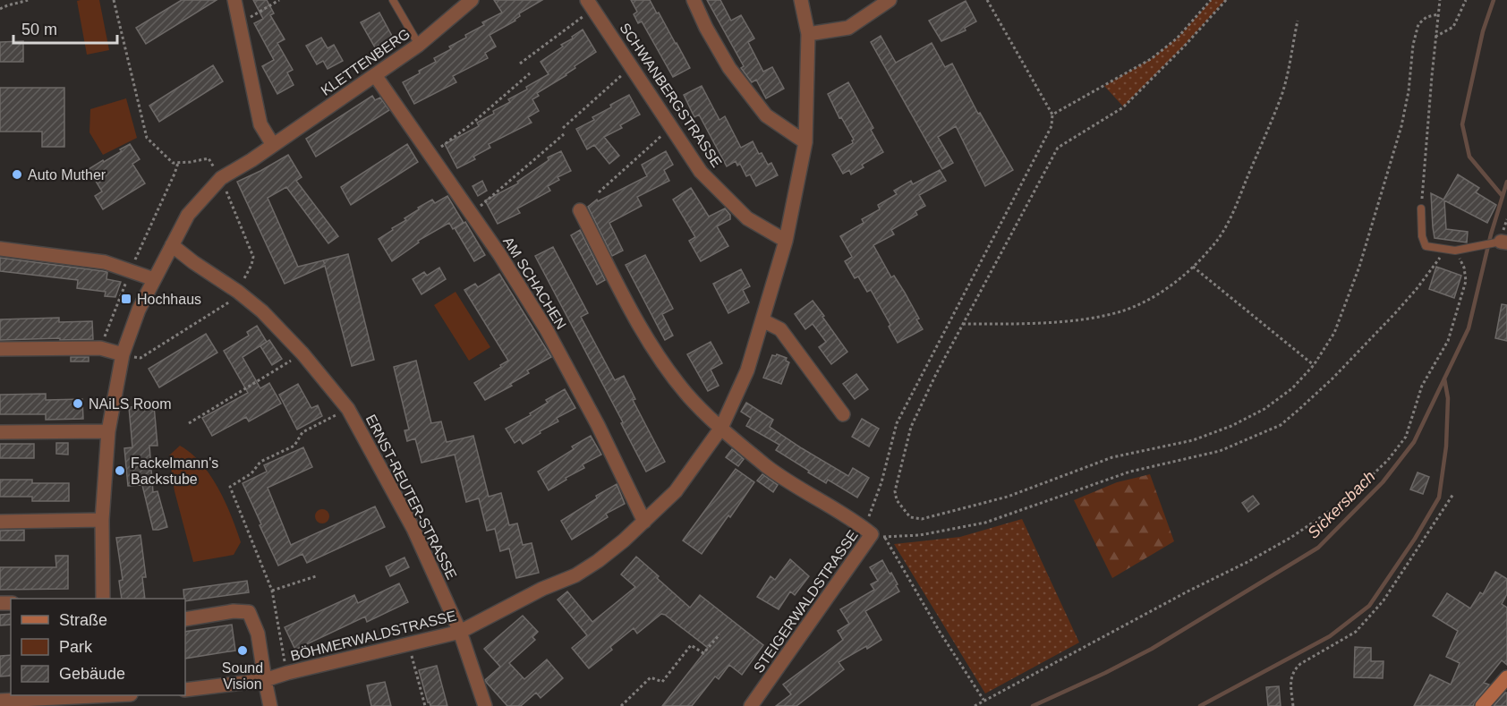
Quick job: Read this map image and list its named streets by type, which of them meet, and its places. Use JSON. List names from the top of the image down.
{
  "streets": {
    "street": [
      "KLETTENBERG",
      "SCHWANBERGSTRASSE",
      "AM SCHACHEN",
      "ERNST-REUTER-STRASSE",
      "STEIGERWALDSTRASSE",
      "BÖHMERWALDSTRASSE"
    ]
  },
  "crossings": [
    ["KLETTENBERG", "AM SCHACHEN"],
    ["KLETTENBERG", "ERNST-REUTER-STRASSE"],
    ["SCHWANBERGSTRASSE", "BÖHMERWALDSTRASSE"],
    ["AM SCHACHEN", "BÖHMERWALDSTRASSE"],
    ["ERNST-REUTER-STRASSE", "BÖHMERWALDSTRASSE"],
    ["STEIGERWALDSTRASSE", "BÖHMERWALDSTRASSE"]
  ],
  "water": ["Sickersbach"],
  "places": {
    "other": [
      "Auto Muther",
      "NAiLS Room",
      "Fackelmann's Backstube",
      "Sound Vision"
    ],
    "transit": ["Hochhaus"]
  },
  "legend": ["Straße", "Park", "Gebäude"],
  "scale_bar": "50 m"
}
